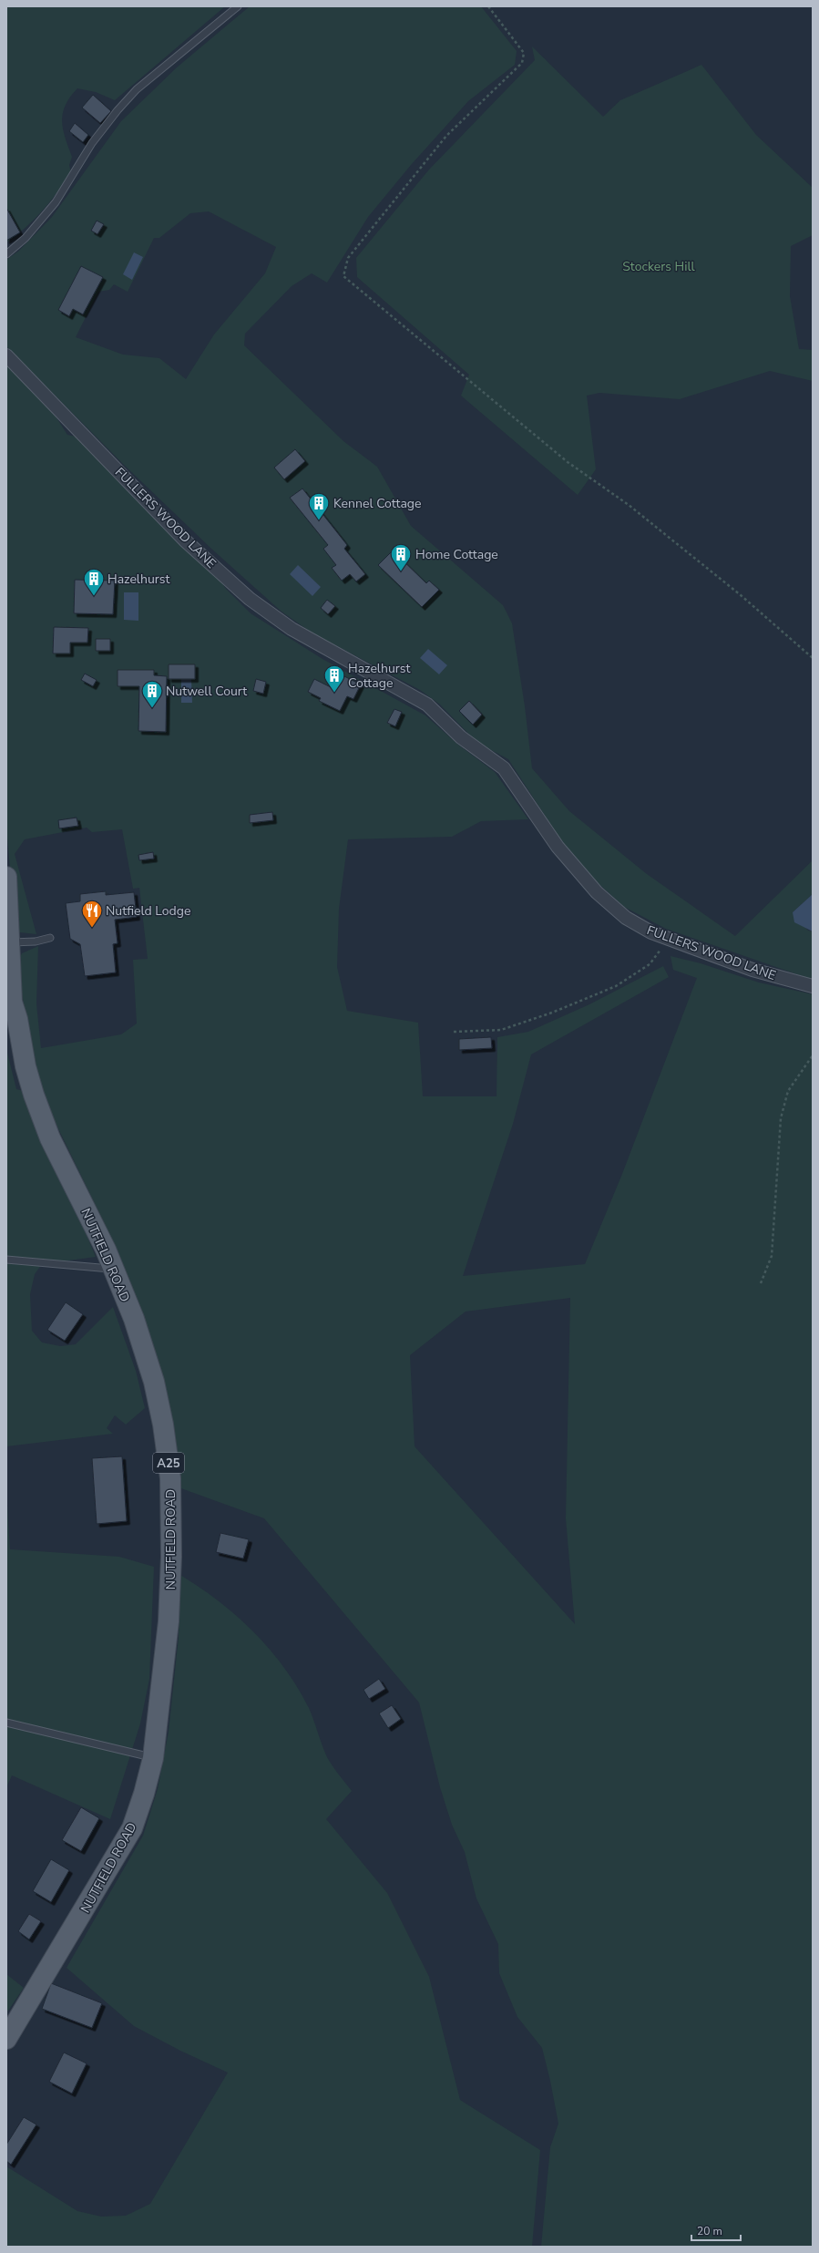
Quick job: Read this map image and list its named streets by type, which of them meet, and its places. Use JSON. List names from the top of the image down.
{
  "streets": {
    "main road": ["NUTFIELD ROAD", "A25"],
    "street": ["FULLERS WOOD LANE"]
  },
  "parks": ["Stockers Hill"],
  "places": {
    "building": [
      "Kennel Cottage",
      "Home Cottage",
      "Hazelhurst",
      "Hazelhurst Cottage",
      "Nutwell Court"
    ],
    "restaurant": ["Nutfield Lodge"]
  },
  "scale_bar": "20 m"
}
